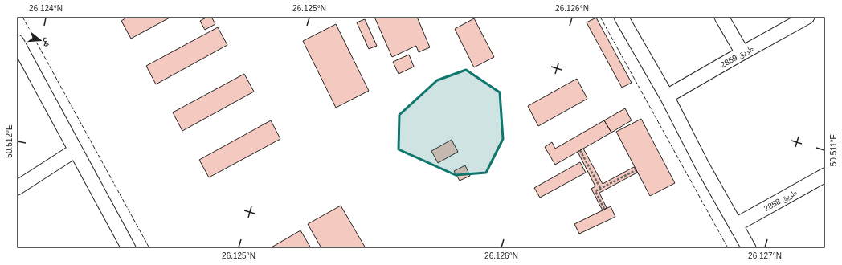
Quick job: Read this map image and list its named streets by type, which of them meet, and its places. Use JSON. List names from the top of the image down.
{
  "streets": {
    "street": ["طريق 2859", "طريق 2858"]
  },
  "north": "right",
  "coordinates": [
    "26.124°N",
    "26.125°N",
    "26.126°N",
    "50.512°E",
    "50.511°E",
    "26.127°N"
  ]
}
